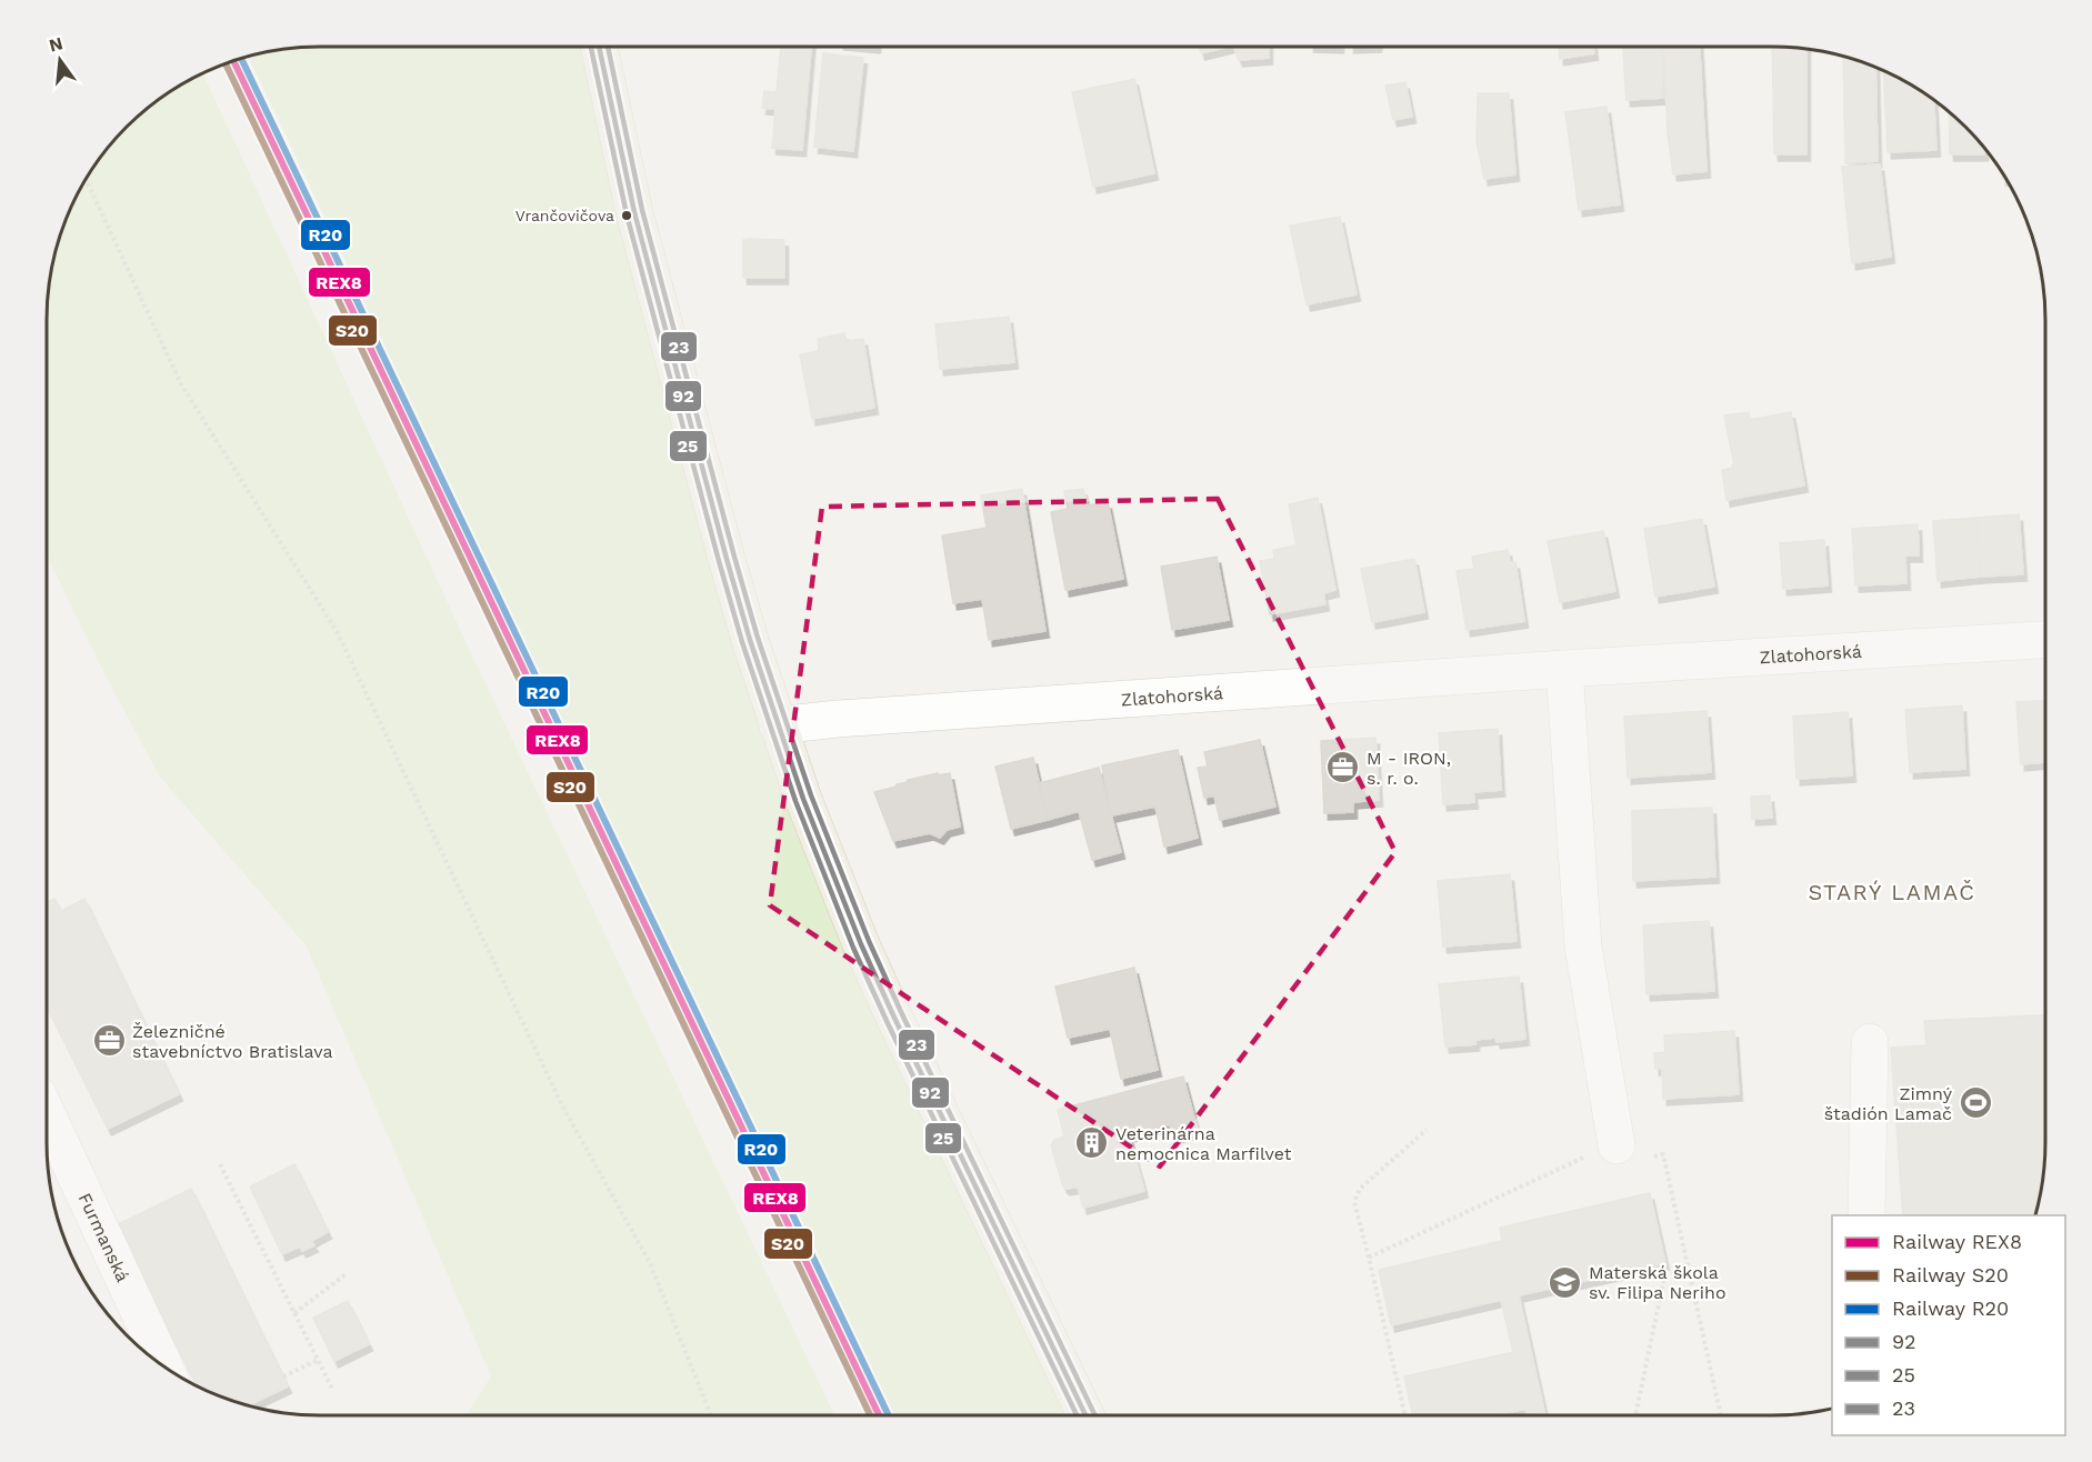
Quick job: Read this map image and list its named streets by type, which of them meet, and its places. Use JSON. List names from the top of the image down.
{
  "streets": {
    "street": ["Zlatohorská", "Furmanská"]
  },
  "districts": ["STARÝ LAMAČ"],
  "places": {
    "other": ["Vrančovičova"],
    "office": ["M - IRON, s. r. o.", "Železničné stavebníctvo Bratislava"],
    "sports": ["Zimný štadión Lamač"],
    "building": ["Veterinárna nemocnica Marfilvet"],
    "school or university": ["Materská škola sv. Filipa Neriho"]
  },
  "lines": [
    "transit line 92",
    "transit line 25",
    "transit line 23",
    "rail line R20",
    "rail line REX8",
    "rail line S20"
  ],
  "legend": [
    "Railway REX8",
    "Railway S20",
    "Railway R20",
    "92",
    "25",
    "23"
  ],
  "north": "top"
}
